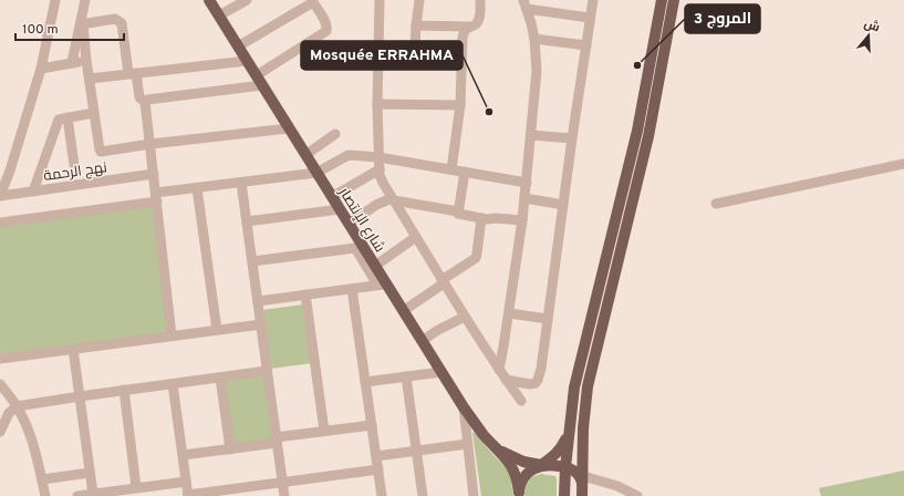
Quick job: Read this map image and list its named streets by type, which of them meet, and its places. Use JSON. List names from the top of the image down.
{
  "streets": {
    "main road": ["شارع الإنتصار"],
    "street": ["نهج الرحمة"]
  },
  "places": ["المروج 3", "Mosquée ERRAHMA"],
  "scale_bar": "100 m",
  "north": "top"
}
